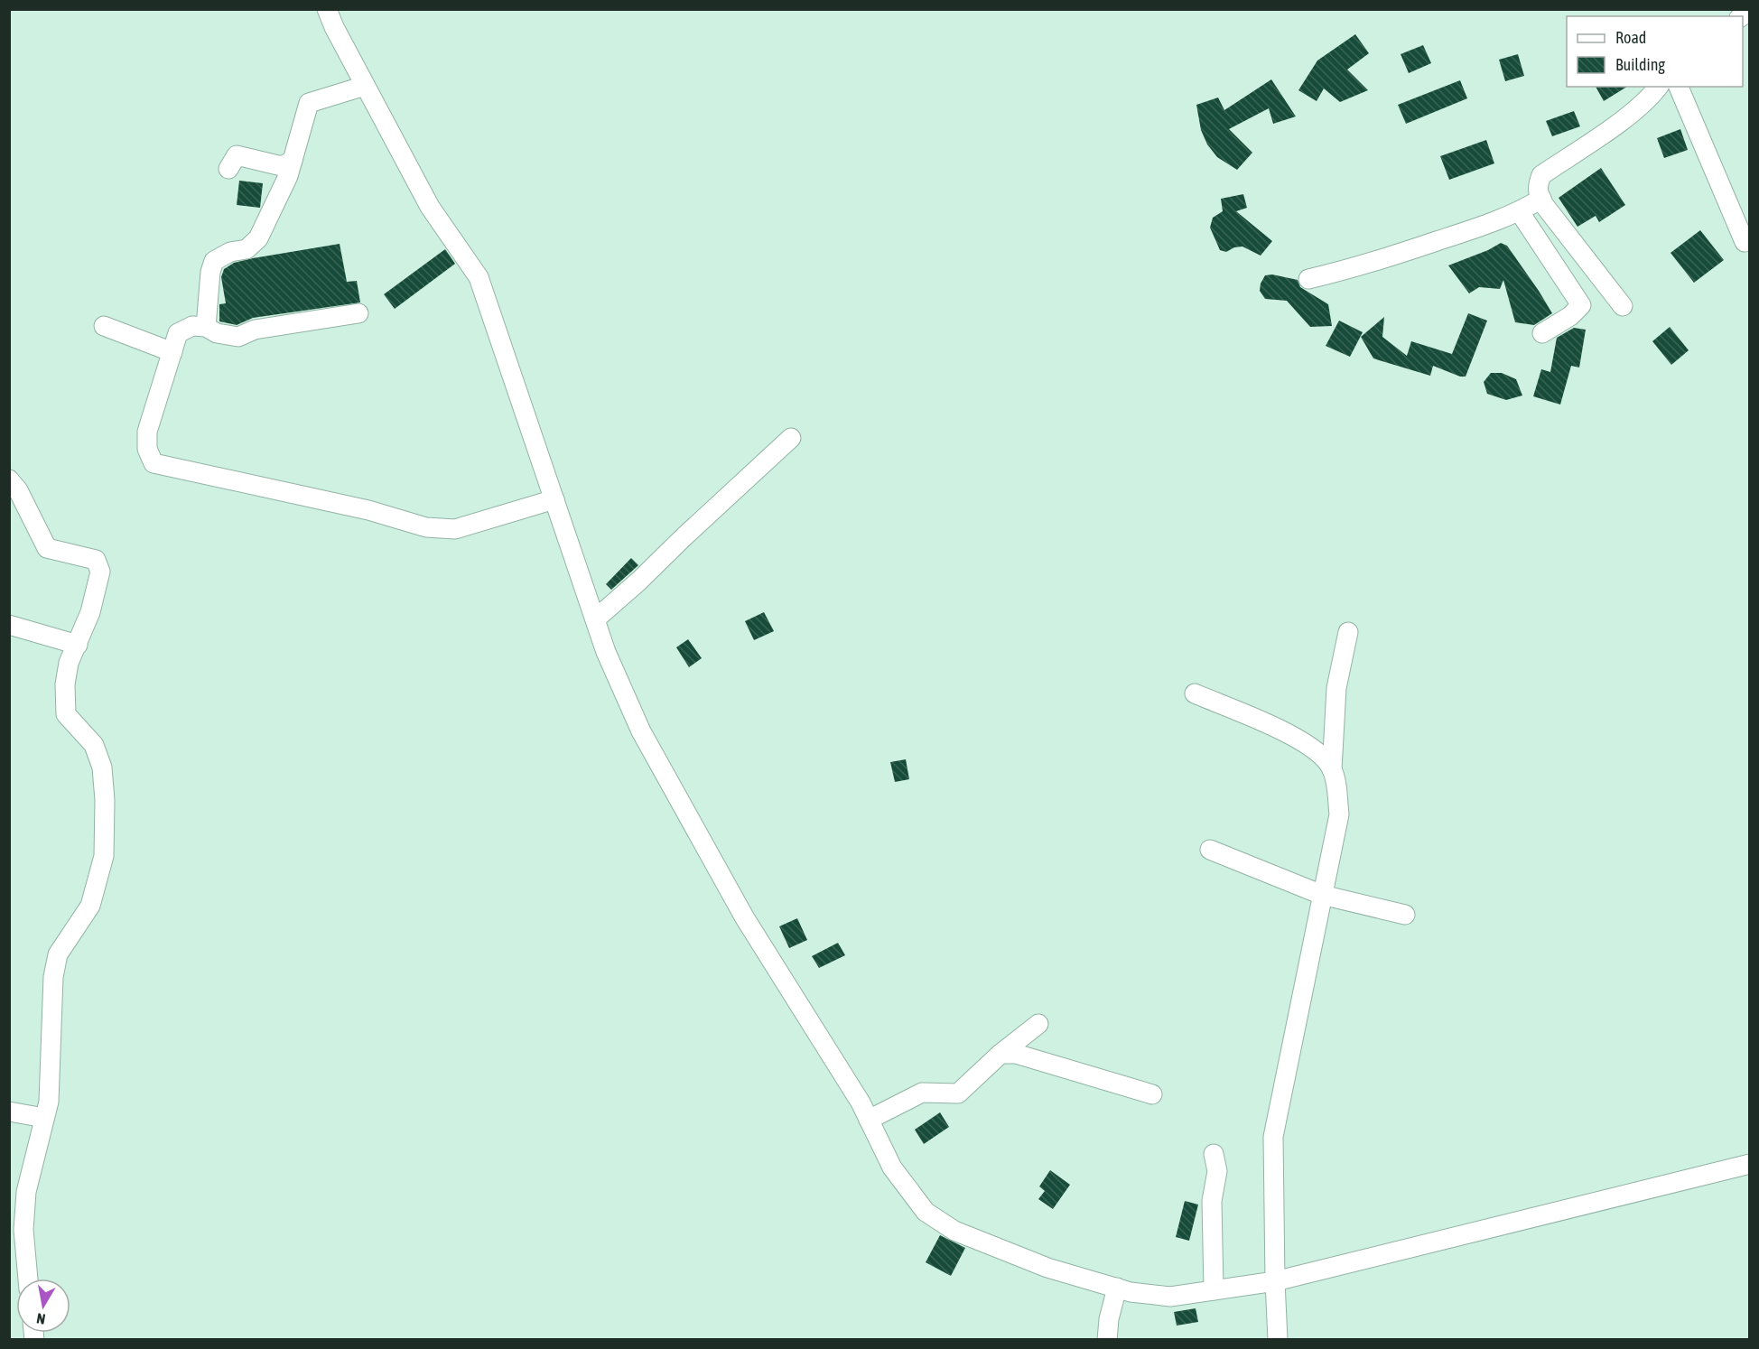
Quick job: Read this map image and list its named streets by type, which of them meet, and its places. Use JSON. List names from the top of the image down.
{
  "legend": ["Road", "Building"],
  "north": "bottom"
}
